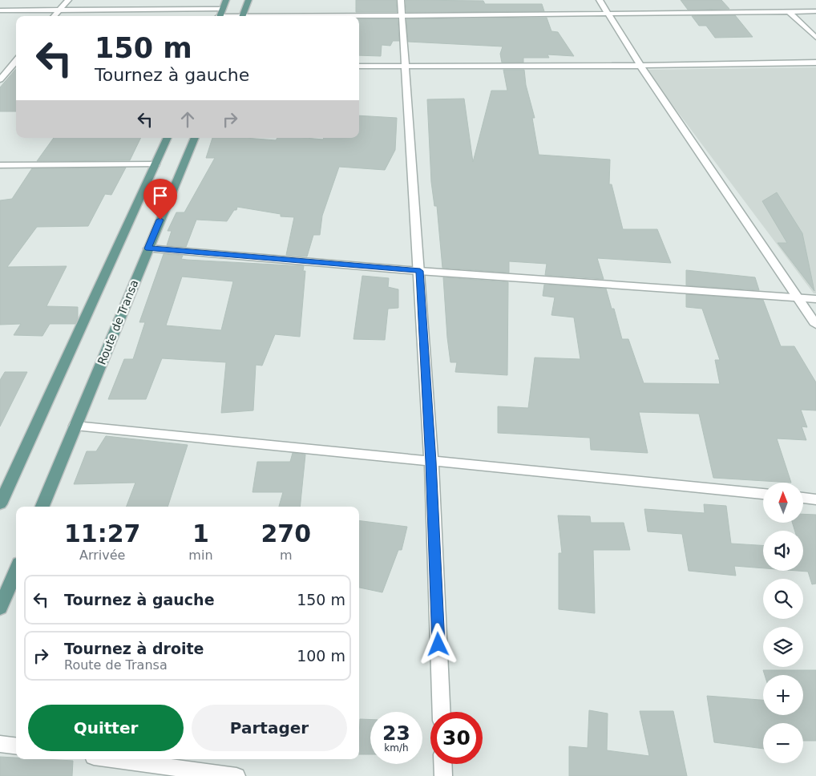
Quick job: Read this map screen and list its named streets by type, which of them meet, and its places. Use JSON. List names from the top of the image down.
{
  "streets": {
    "main road": ["Route de Transa"]
  },
  "north": "top",
  "page": {
    "turn": ["150 m", "Tournez à gauche"],
    "map_buttons": ["+", "−"],
    "eta": [
      "11:27",
      "Arrivée",
      "1",
      "min",
      "270",
      "m"
    ],
    "list": [
      {
        "name": "Tournez à gauche",
        "value": "150 m"
      },
      {
        "name": "Tournez à droite",
        "note": "Route de Transa",
        "value": "100 m"
      }
    ],
    "buttons": ["Quitter", "Partager"],
    "speed": "23 km/h",
    "limit": "30"
  }
}
